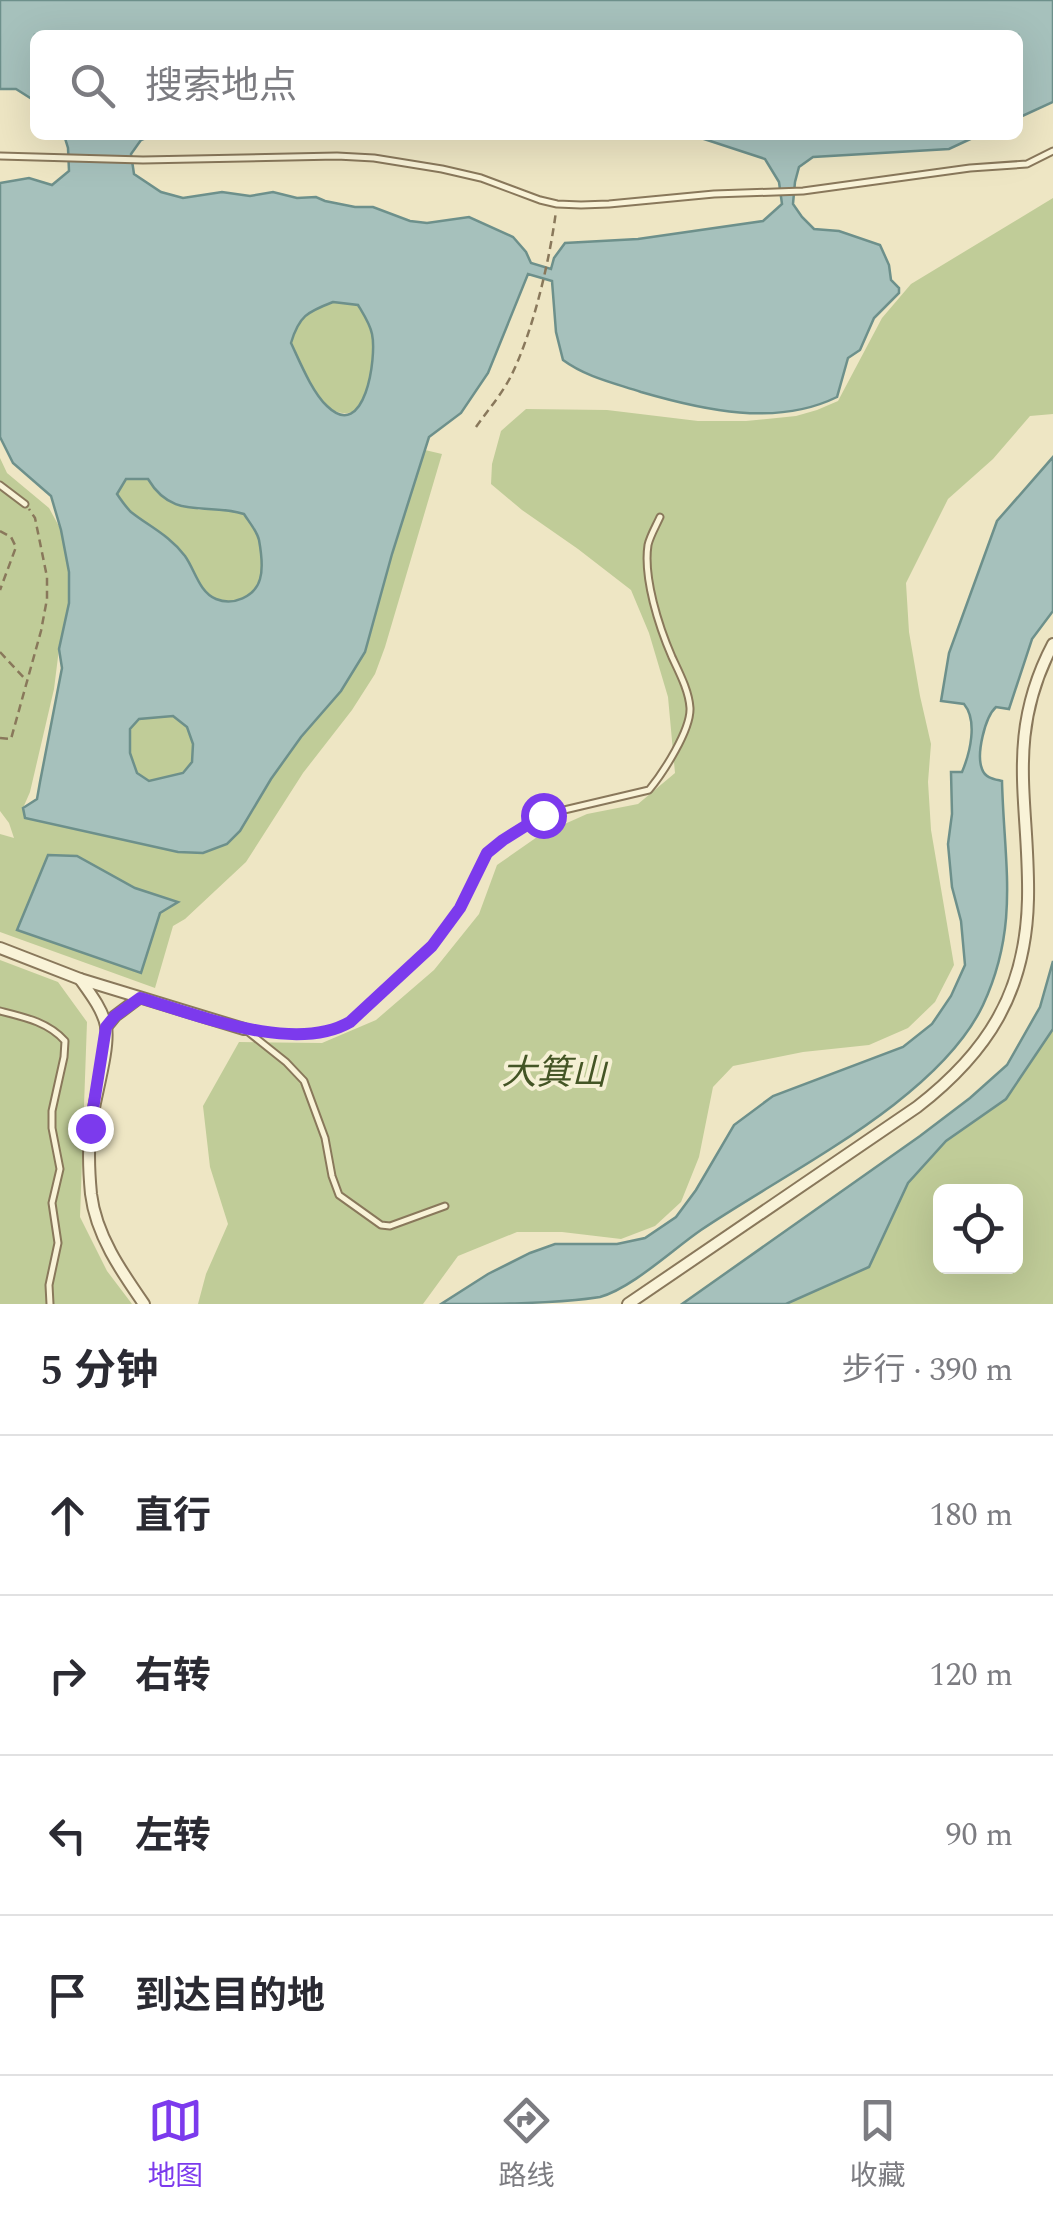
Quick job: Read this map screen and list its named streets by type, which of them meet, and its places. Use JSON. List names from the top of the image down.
{
  "parks": ["大箕山"],
  "page": {
    "search": "搜索地点",
    "heading": ["5 分钟", "步行 · 390 m"],
    "list": [
      ["直行", "180 m"],
      ["右转", "120 m"],
      ["左转", "90 m"],
      "到达目的地"
    ],
    "nav": ["地图", "路线", "收藏"]
  }
}
